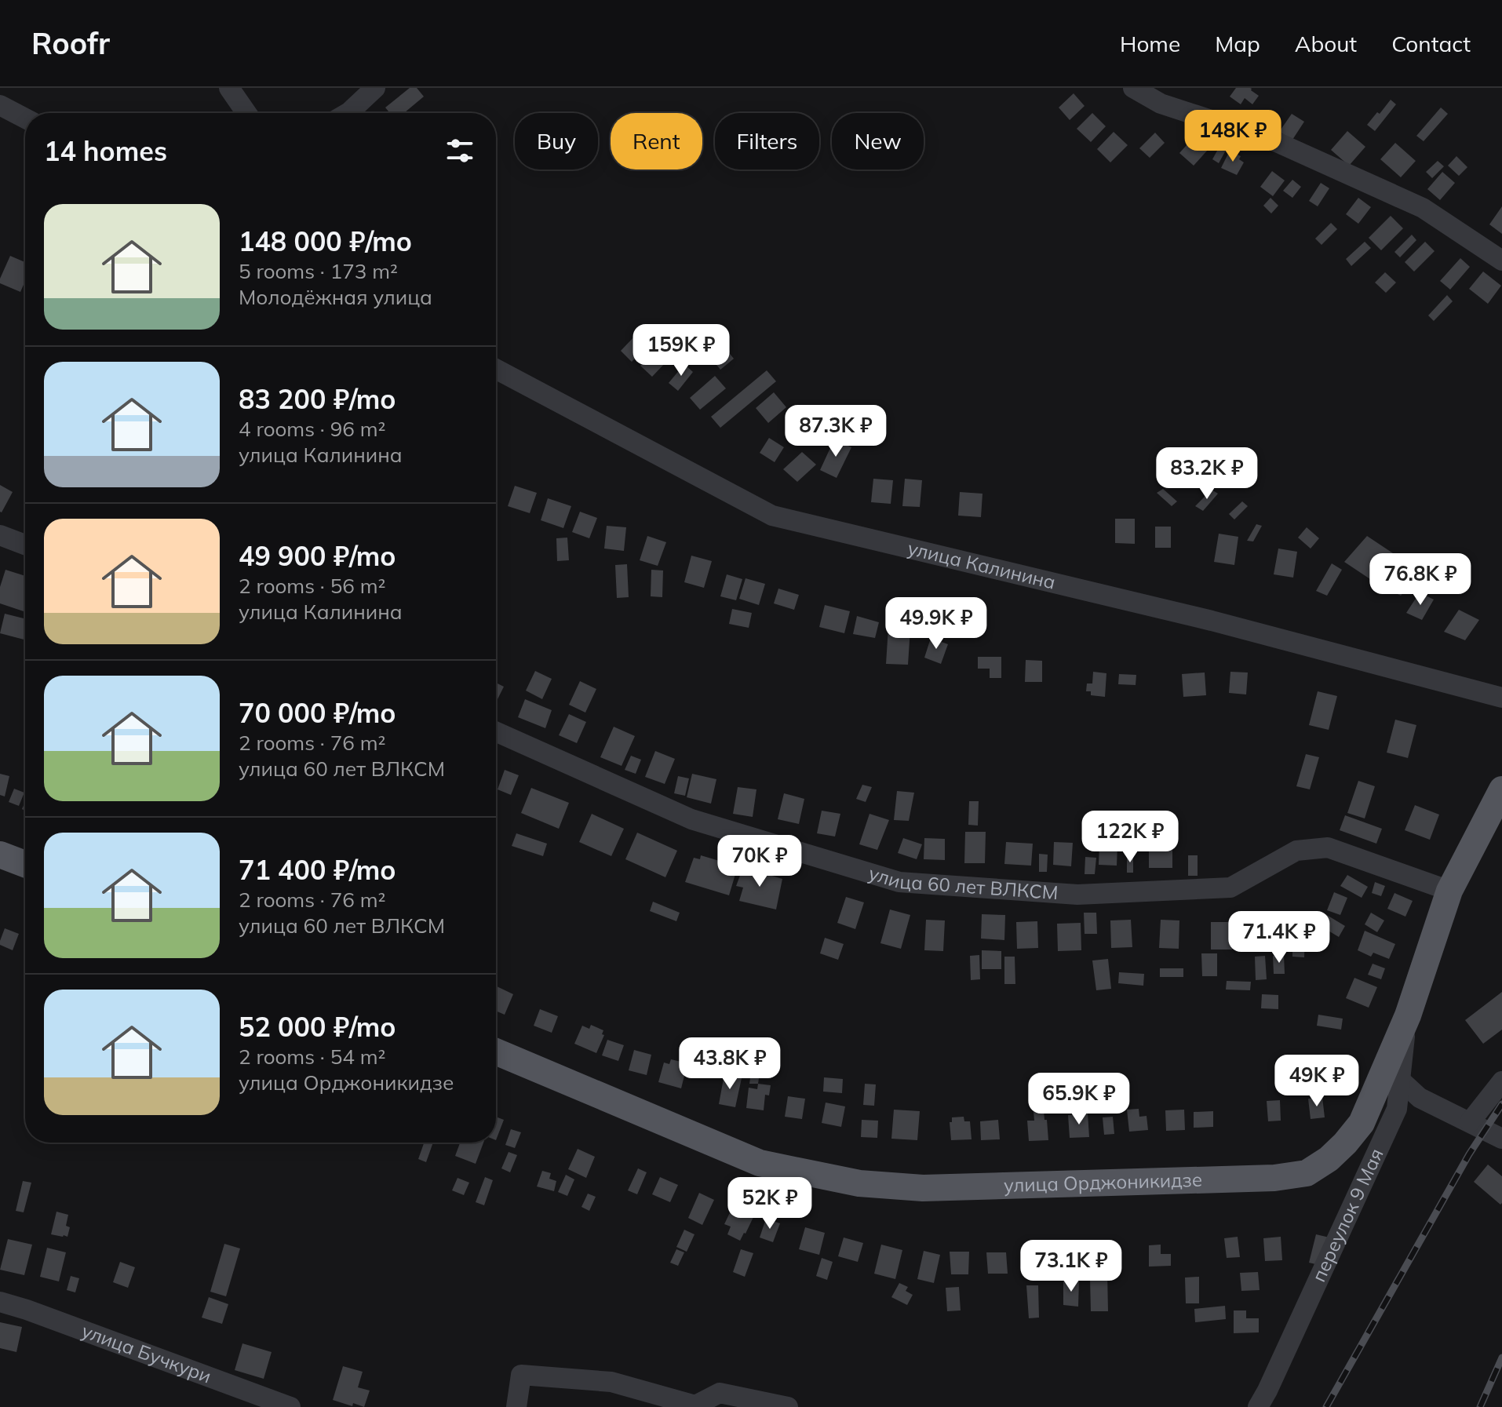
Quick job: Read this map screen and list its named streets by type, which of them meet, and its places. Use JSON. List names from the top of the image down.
{
  "streets": {
    "main road": ["улица Орджоникидзе"],
    "street": [
      "улица Калинина",
      "улица 60 лет ВЛКСМ",
      "переулок 9 Мая",
      "улица Бучкури"
    ]
  },
  "crossings": [
    ["улица 60 лет ВЛКСМ", "улица Орджоникидзе"],
    ["улица Орджоникидзе", "переулок 9 Мая"]
  ],
  "page": {
    "header": "Roofr",
    "nav": [
      "Home",
      "Map",
      "About",
      "Contact"
    ],
    "price": [
      "148K ₽",
      "159K ₽",
      "87.3K ₽",
      "83.2K ₽",
      "76.8K ₽",
      "49.9K ₽",
      "122K ₽",
      "70K ₽",
      "71.4K ₽",
      "43.8K ₽",
      "49K ₽",
      "65.9K ₽",
      "52K ₽",
      "73.1K ₽"
    ],
    "chip": [
      "Buy",
      "Rent",
      "Filters",
      "New"
    ],
    "heading": "14 homes",
    "list": [
      {
        "name": "148 000 ₽/mo",
        "note": "5 rooms · 173 m² · Молодёжная улица"
      },
      {
        "name": "83 200 ₽/mo",
        "note": "4 rooms · 96 m² · улица Калинина"
      },
      {
        "name": "49 900 ₽/mo",
        "note": "2 rooms · 56 m² · улица Калинина"
      },
      {
        "name": "70 000 ₽/mo",
        "note": "2 rooms · 76 m² · улица 60 лет ВЛКСМ"
      },
      {
        "name": "71 400 ₽/mo",
        "note": "2 rooms · 76 m² · улица 60 лет ВЛКСМ"
      },
      {
        "name": "52 000 ₽/mo",
        "note": "2 rooms · 54 m² · улица Орджоникидзе"
      }
    ]
  }
}
